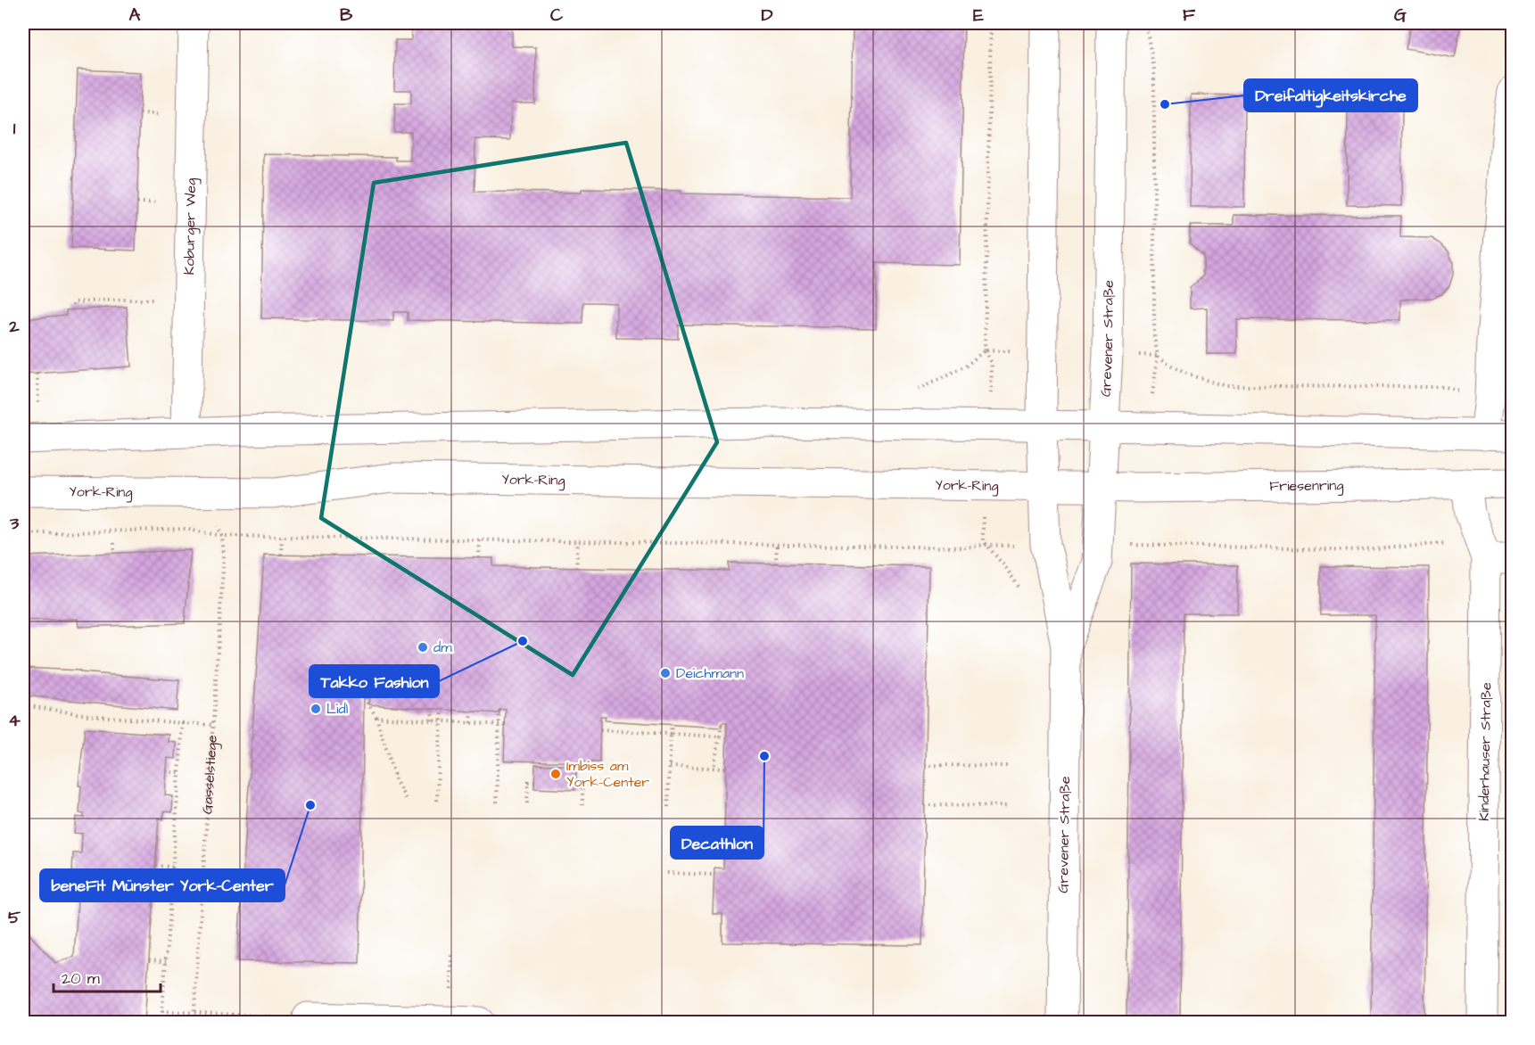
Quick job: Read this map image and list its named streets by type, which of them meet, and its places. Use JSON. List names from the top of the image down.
{
  "streets": {
    "main road": [
      "Koburger Weg",
      "Grevener Straße",
      "York-Ring",
      "Friesenring",
      "Kinderhauser Straße"
    ],
    "path": ["Gasselstiege"]
  },
  "crossings": [
    ["Grevener Straße", "York-Ring"],
    ["Grevener Straße", "Friesenring"],
    ["York-Ring", "Friesenring"],
    ["Friesenring", "Kinderhauser Straße"]
  ],
  "places": [
    "Dreifaltigkeitskirche",
    "Takko Fashion",
    "dm",
    "Deichmann",
    "Lidl",
    "Decathlon",
    "Imbiss am York-Center",
    "beneFit Münster York-Center"
  ],
  "scale_bar": "20 m",
  "grid": {
    "columns": [
      "A",
      "B",
      "C",
      "D",
      "E",
      "F",
      "G"
    ],
    "rows": [
      "1",
      "2",
      "3",
      "4",
      "5"
    ]
  }
}
